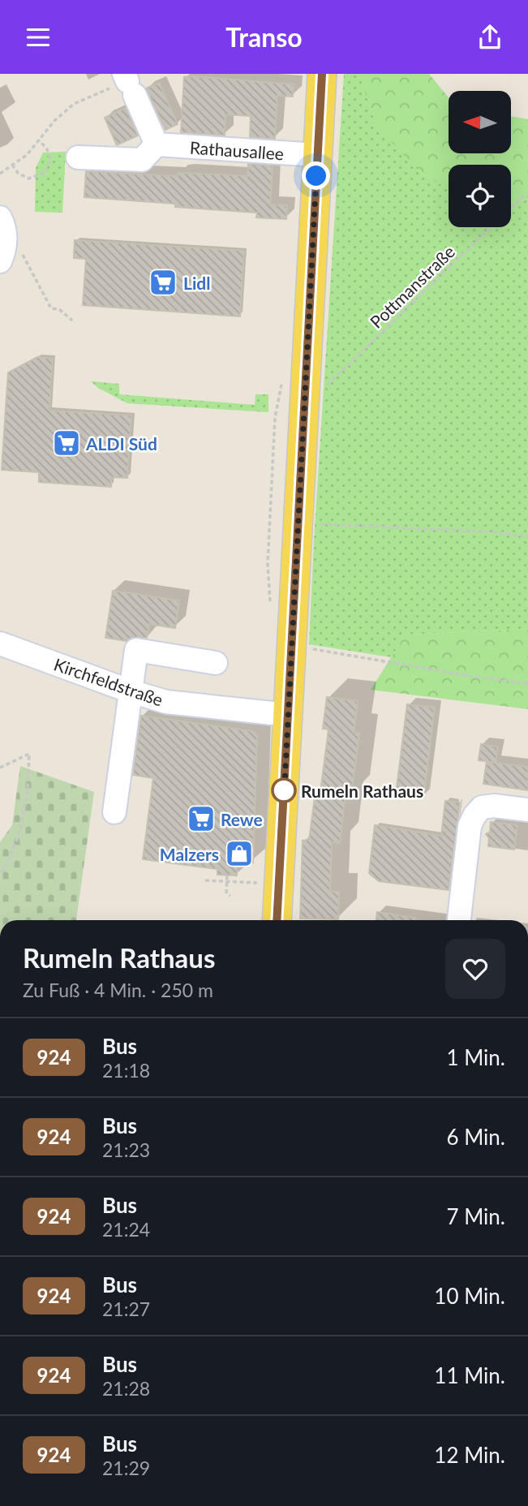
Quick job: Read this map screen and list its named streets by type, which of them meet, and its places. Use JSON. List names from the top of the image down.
{
  "streets": {
    "street": ["Rathausallee", "Kirchfeldstraße"],
    "path": ["Pottmanstraße"]
  },
  "places": {
    "supermarket": ["Lidl", "ALDI Süd", "Rewe"],
    "other": ["Rumeln Rathaus"],
    "shop": ["Malzers"]
  },
  "lines": ["bus line 924"],
  "north": "left",
  "page": {
    "header": "Transo",
    "heading": ["Rumeln Rathaus", "Zu Fuß · 4 Min. · 250 m"],
    "list": [
      {
        "mark": "924",
        "name": "Bus",
        "note": "21:18",
        "value": "1 Min."
      },
      {
        "mark": "924",
        "name": "Bus",
        "note": "21:23",
        "value": "6 Min."
      },
      {
        "mark": "924",
        "name": "Bus",
        "note": "21:24",
        "value": "7 Min."
      },
      {
        "mark": "924",
        "name": "Bus",
        "note": "21:27",
        "value": "10 Min."
      },
      {
        "mark": "924",
        "name": "Bus",
        "note": "21:28",
        "value": "11 Min."
      },
      {
        "mark": "924",
        "name": "Bus",
        "note": "21:29",
        "value": "12 Min."
      }
    ]
  }
}
